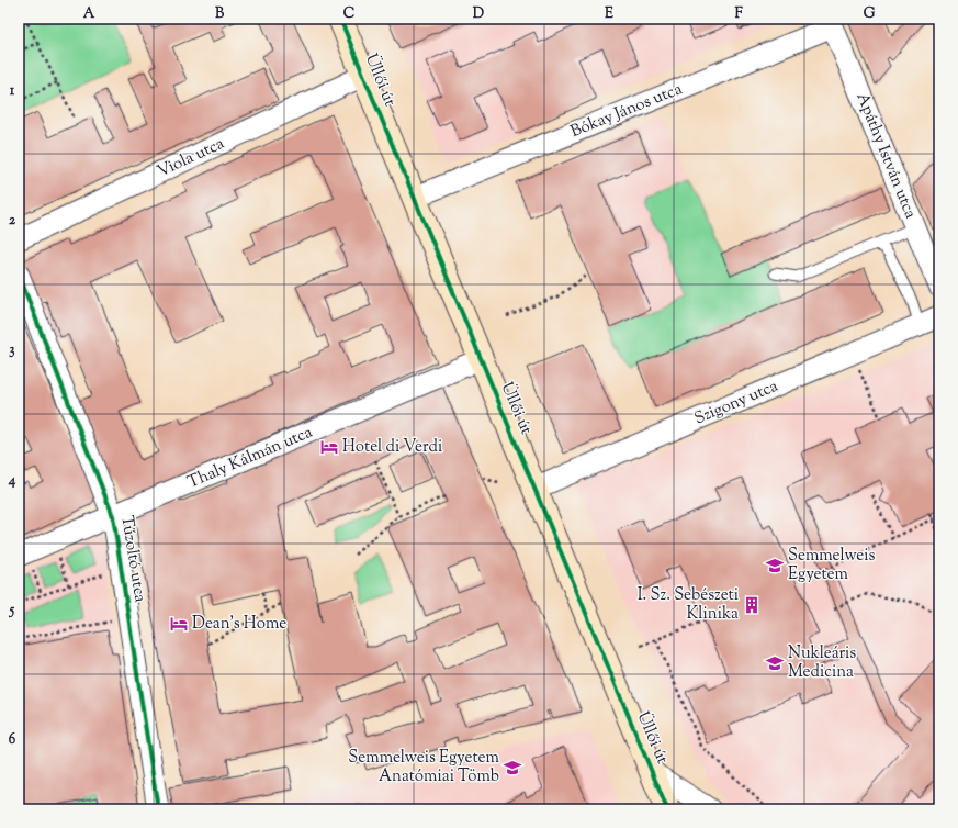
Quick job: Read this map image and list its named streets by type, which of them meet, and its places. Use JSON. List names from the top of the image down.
{
  "streets": {
    "main road": ["Üllői út"],
    "street": [
      "Bókay János utca",
      "Apáthy István utca",
      "Viola utca",
      "Szigony utca",
      "Thaly Kálmán utca",
      "Tűzoltó utca"
    ]
  },
  "crossings": [
    ["Üllői út", "Bókay János utca"],
    ["Üllői út", "Viola utca"],
    ["Üllői út", "Szigony utca"],
    ["Üllői út", "Thaly Kálmán utca"],
    ["Bókay János utca", "Apáthy István utca"],
    ["Thaly Kálmán utca", "Tűzoltó utca"]
  ],
  "places": {
    "hotel": ["Hotel di Verdi", "Dean's Home"],
    "school or university": ["Semmelweis Egyetem", "Nukleáris Medicina", "Semmelweis Egyetem Anatómiai Tömb"],
    "building": ["I. Sz. Sebészeti Klinika"]
  },
  "grid": {
    "columns": [
      "A",
      "B",
      "C",
      "D",
      "E",
      "F",
      "G"
    ],
    "rows": [
      "1",
      "2",
      "3",
      "4",
      "5",
      "6"
    ]
  }
}
